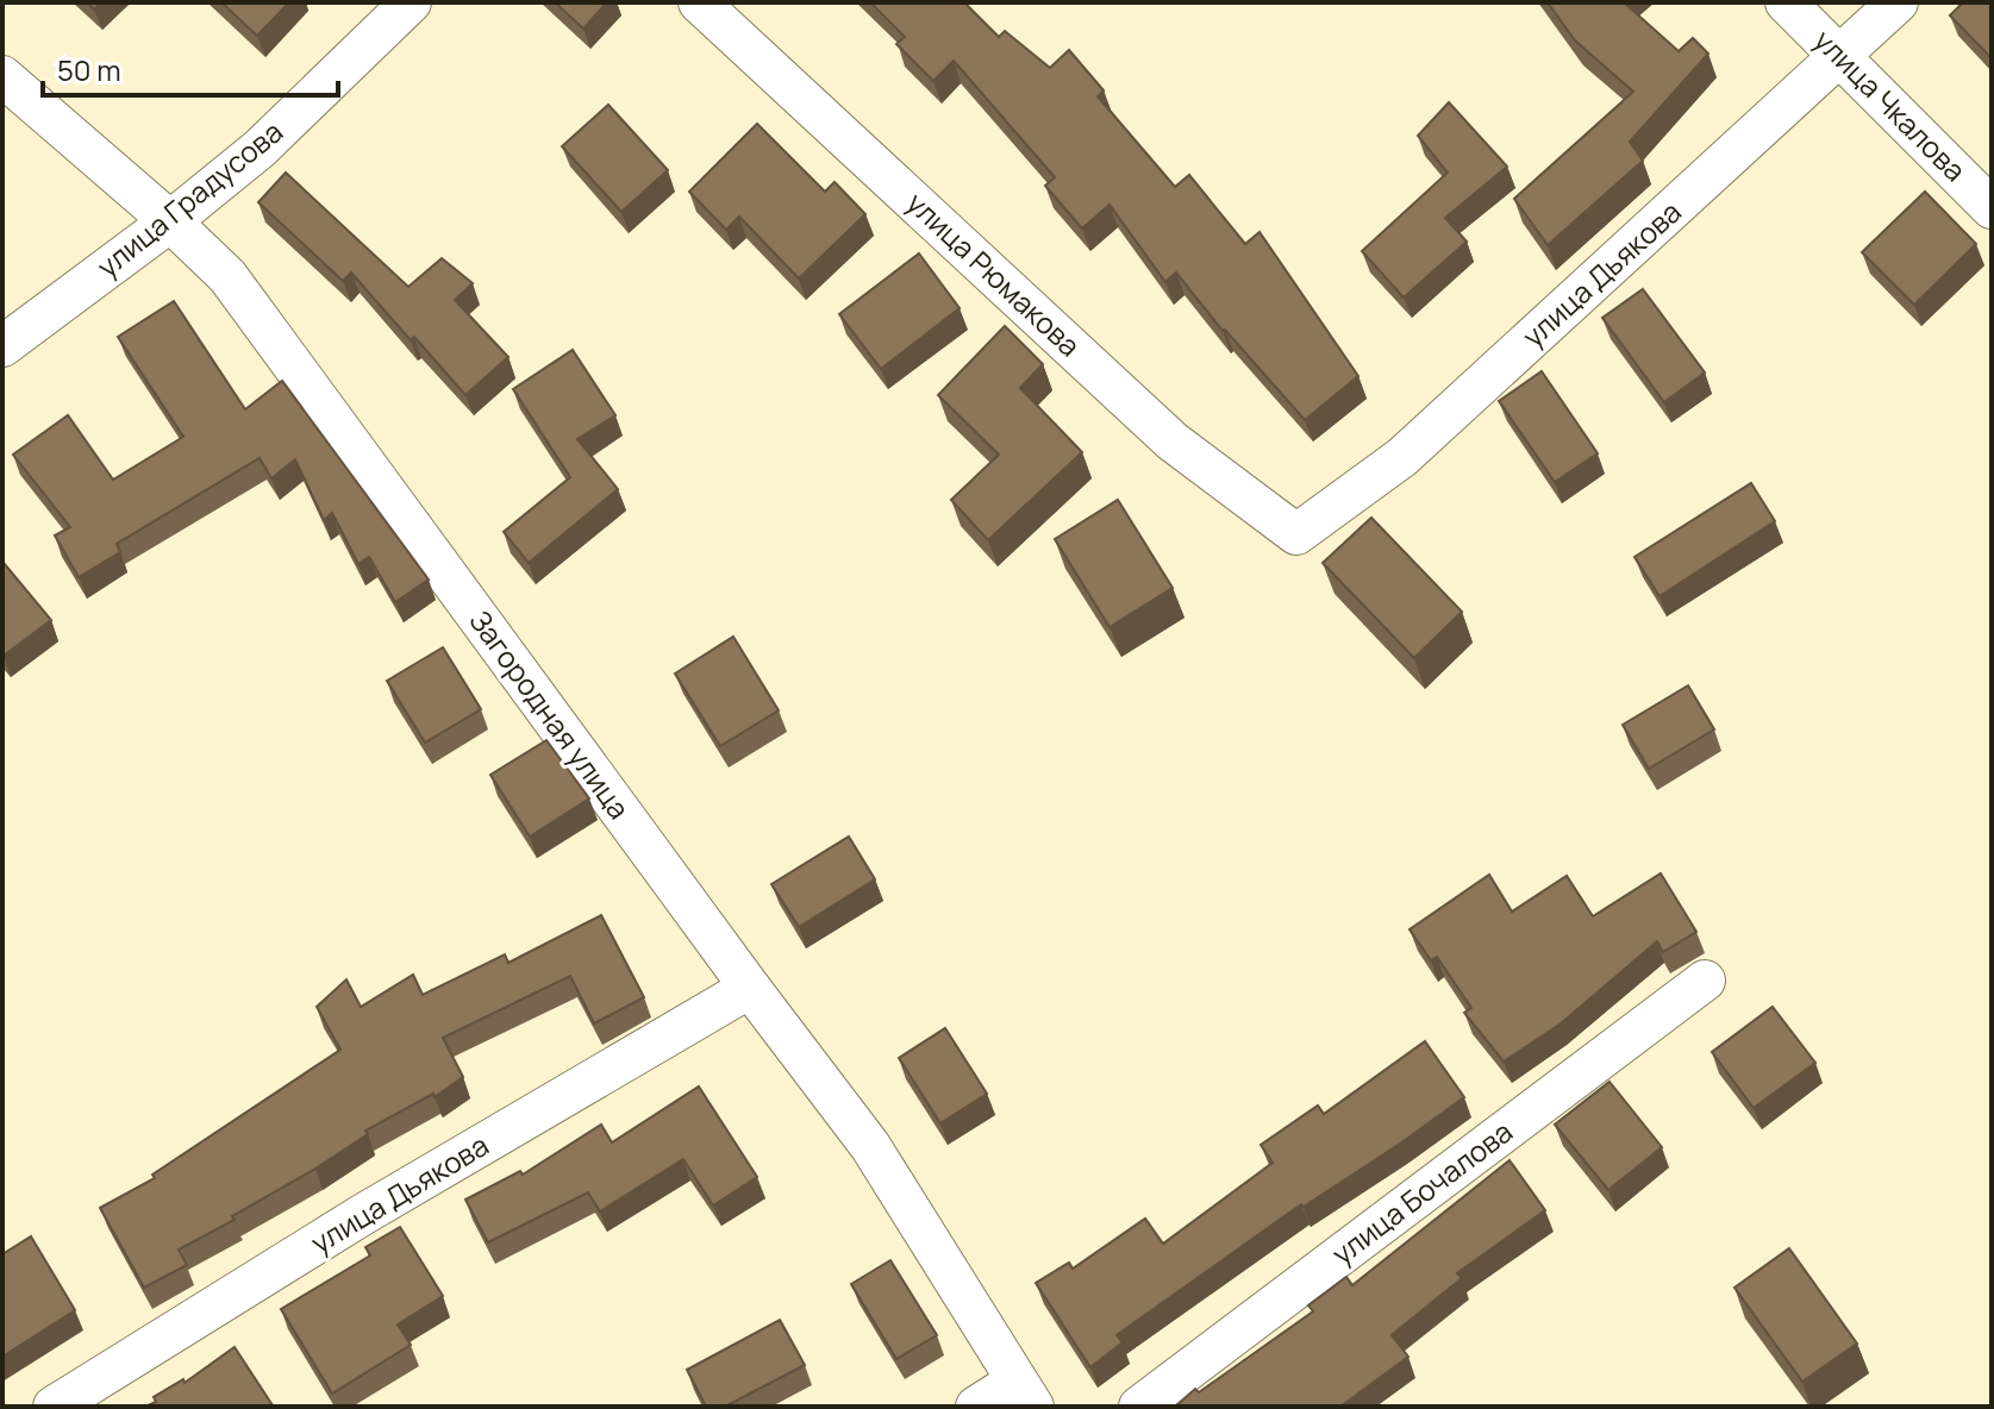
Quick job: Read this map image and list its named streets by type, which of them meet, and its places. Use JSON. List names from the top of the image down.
{
  "streets": {
    "street": [
      "улица Чкалова",
      "улица Градусова",
      "улица Рюмакова",
      "улица Дьякова",
      "Загородная улица",
      "улица Бочалова"
    ]
  },
  "crossings": [
    ["улица Чкалова", "улица Дьякова"],
    ["улица Градусова", "Загородная улица"],
    ["улица Рюмакова", "улица Дьякова"],
    ["улица Дьякова", "Загородная улица"]
  ],
  "scale_bar": "50 m"
}
